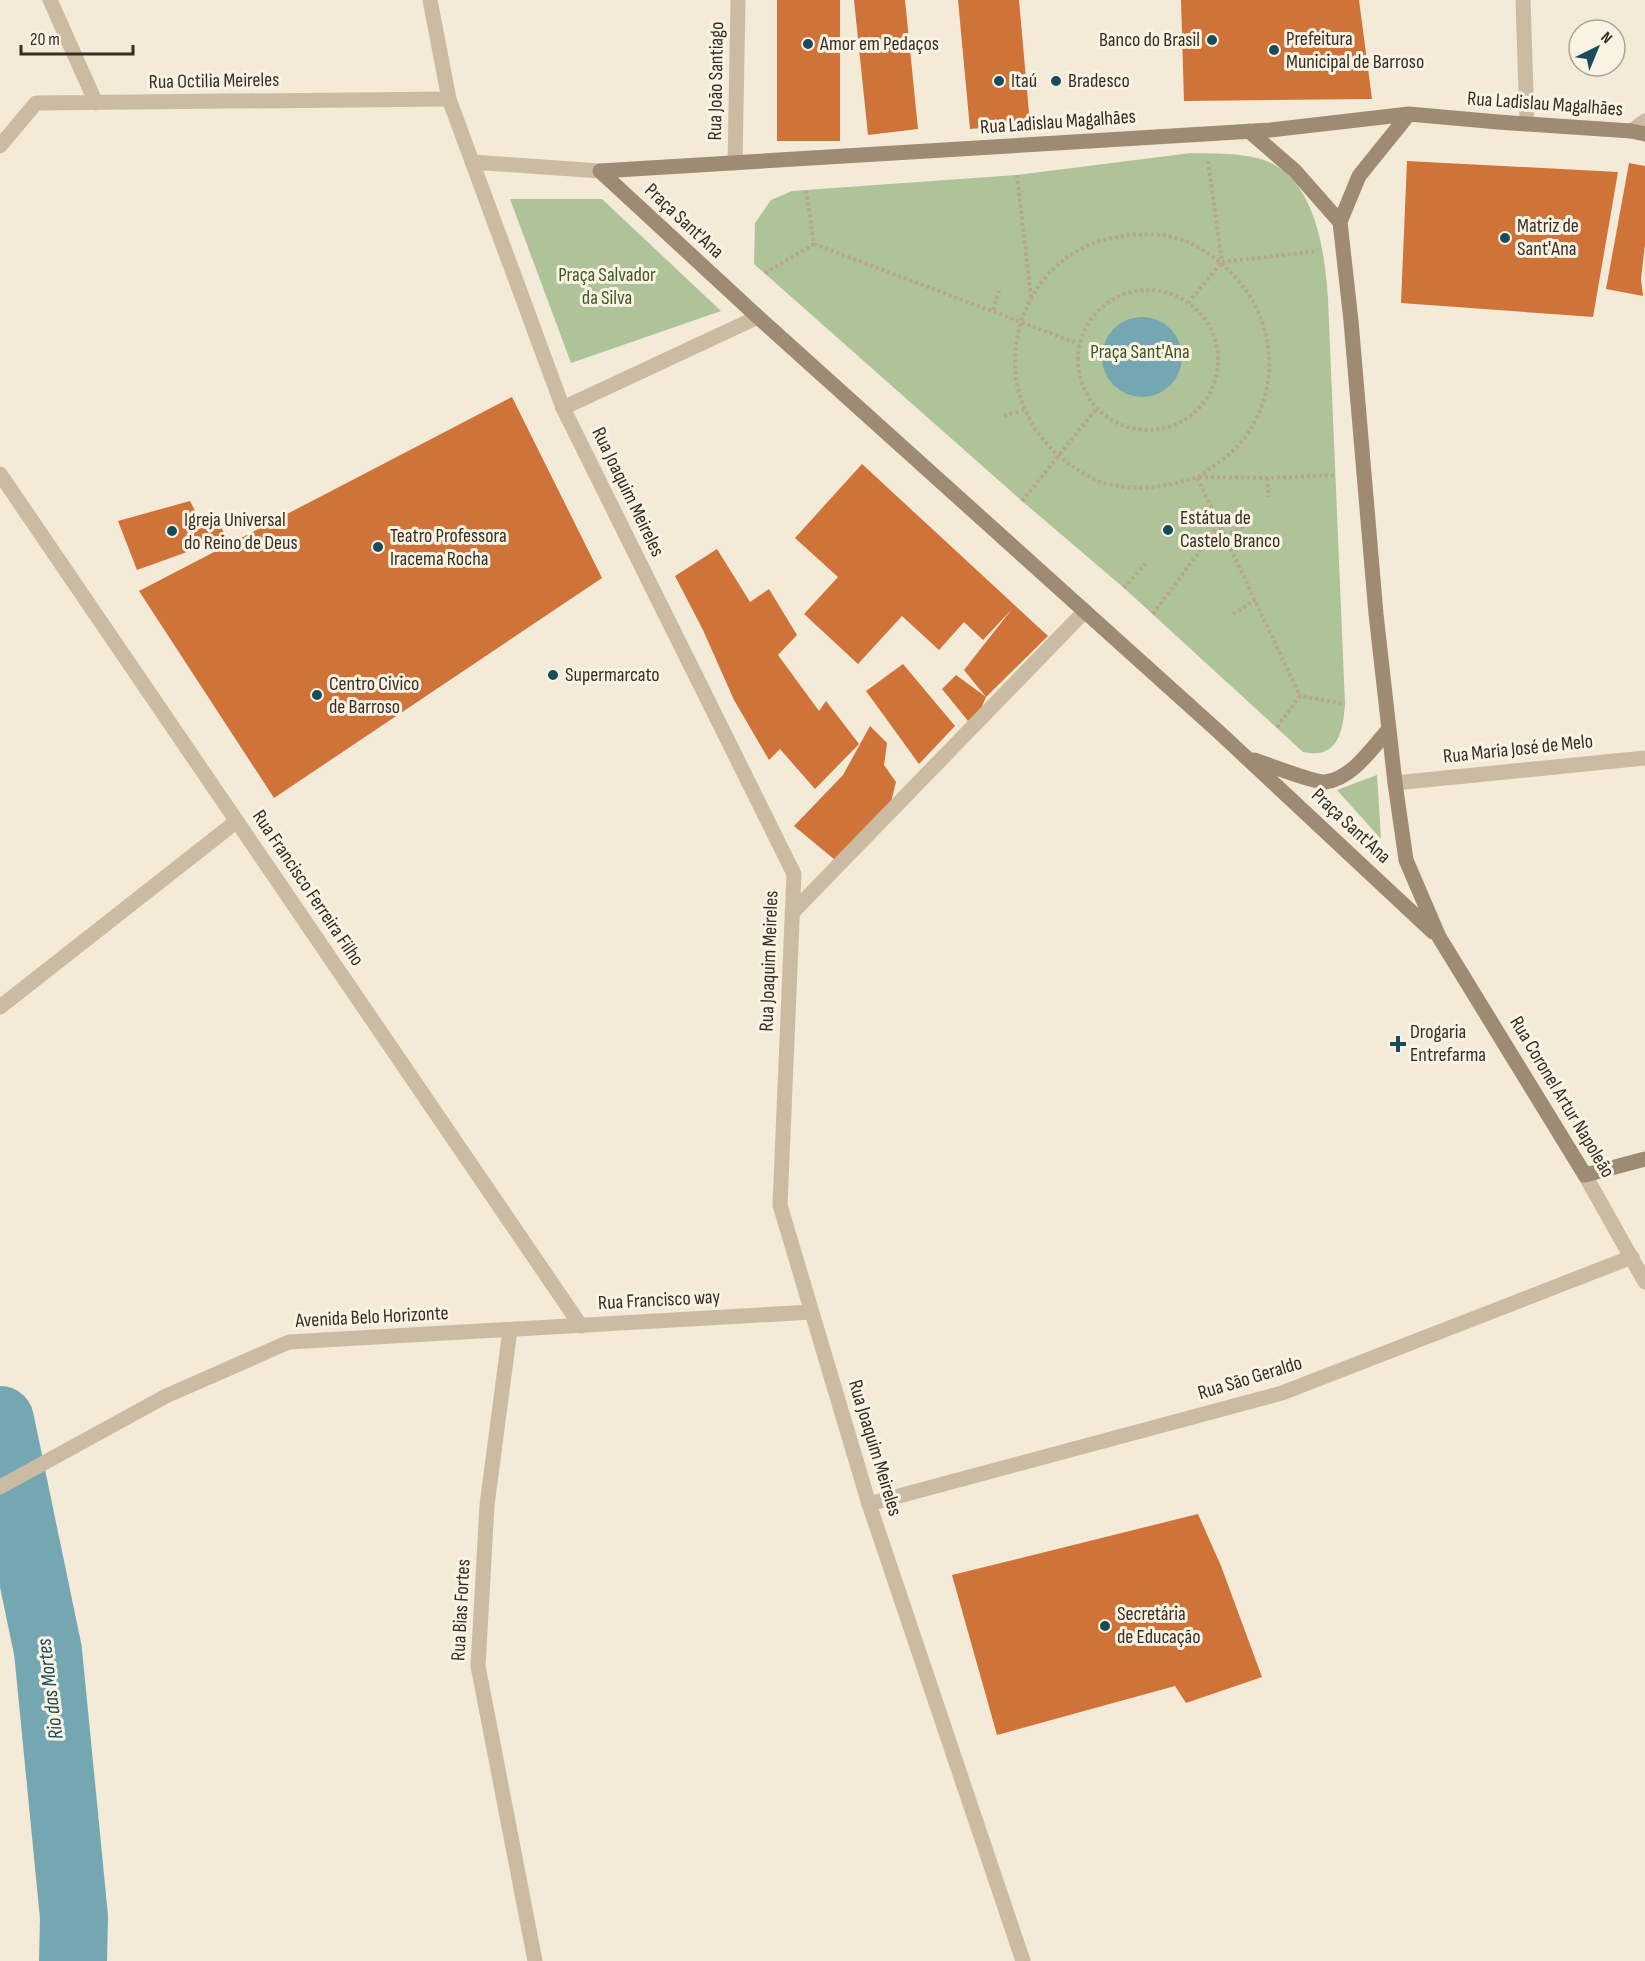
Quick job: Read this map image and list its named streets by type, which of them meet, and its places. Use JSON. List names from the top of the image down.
{
  "streets": {
    "main road": ["Rua Ladislau Magalhães", "Praça Sant'Ana", "Rua Coronel Artur Napoleão"],
    "street": [
      "Rua Octilia Meireles",
      "Rua João Santiago",
      "Rua Joaquim Meireles",
      "Rua Maria José de Melo",
      "Rua Francisco Ferreira Filho",
      "Rua Francisco way",
      "Avenida Belo Horizonte",
      "Rua São Geraldo",
      "Rua Bias Fortes"
    ]
  },
  "crossings": [
    ["Rua Octilia Meireles", "Rua Joaquim Meireles"],
    ["Rua João Santiago", "Rua Ladislau Magalhães"],
    ["Rua Ladislau Magalhães", "Praça Sant'Ana"],
    ["Rua Ladislau Magalhães", "Rua Joaquim Meireles"],
    ["Praça Sant'Ana", "Rua Maria José de Melo"],
    ["Praça Sant'Ana", "Rua Coronel Artur Napoleão"],
    ["Rua Joaquim Meireles", "Rua Francisco way"],
    ["Rua Joaquim Meireles", "Rua São Geraldo"],
    ["Rua Francisco Ferreira Filho", "Rua Francisco way"],
    ["Rua Coronel Artur Napoleão", "Rua São Geraldo"],
    ["Rua Francisco way", "Avenida Belo Horizonte"],
    ["Rua Francisco way", "Rua Bias Fortes"],
    ["Avenida Belo Horizonte", "Rua Bias Fortes"]
  ],
  "water": ["Rio das Mortes"],
  "parks": ["Praça Salvador da Silva", "Praça Sant'Ana"],
  "places": {
    "other": [
      "Banco do Brasil",
      "Amor em Pedaços",
      "Prefeitura Municipal de Barroso",
      "Itaú",
      "Bradesco",
      "Matriz de Sant'Ana",
      "Estátua de Castelo Branco",
      "Igreja Universal do Reino de Deus",
      "Teatro Professora Iracema Rocha",
      "Supermarcato",
      "Centro Civico de Barroso",
      "Secretária de Educação"
    ],
    "health": ["Drogaria Entrefarma"]
  },
  "scale_bar": "20 m",
  "north": "top right"
}
